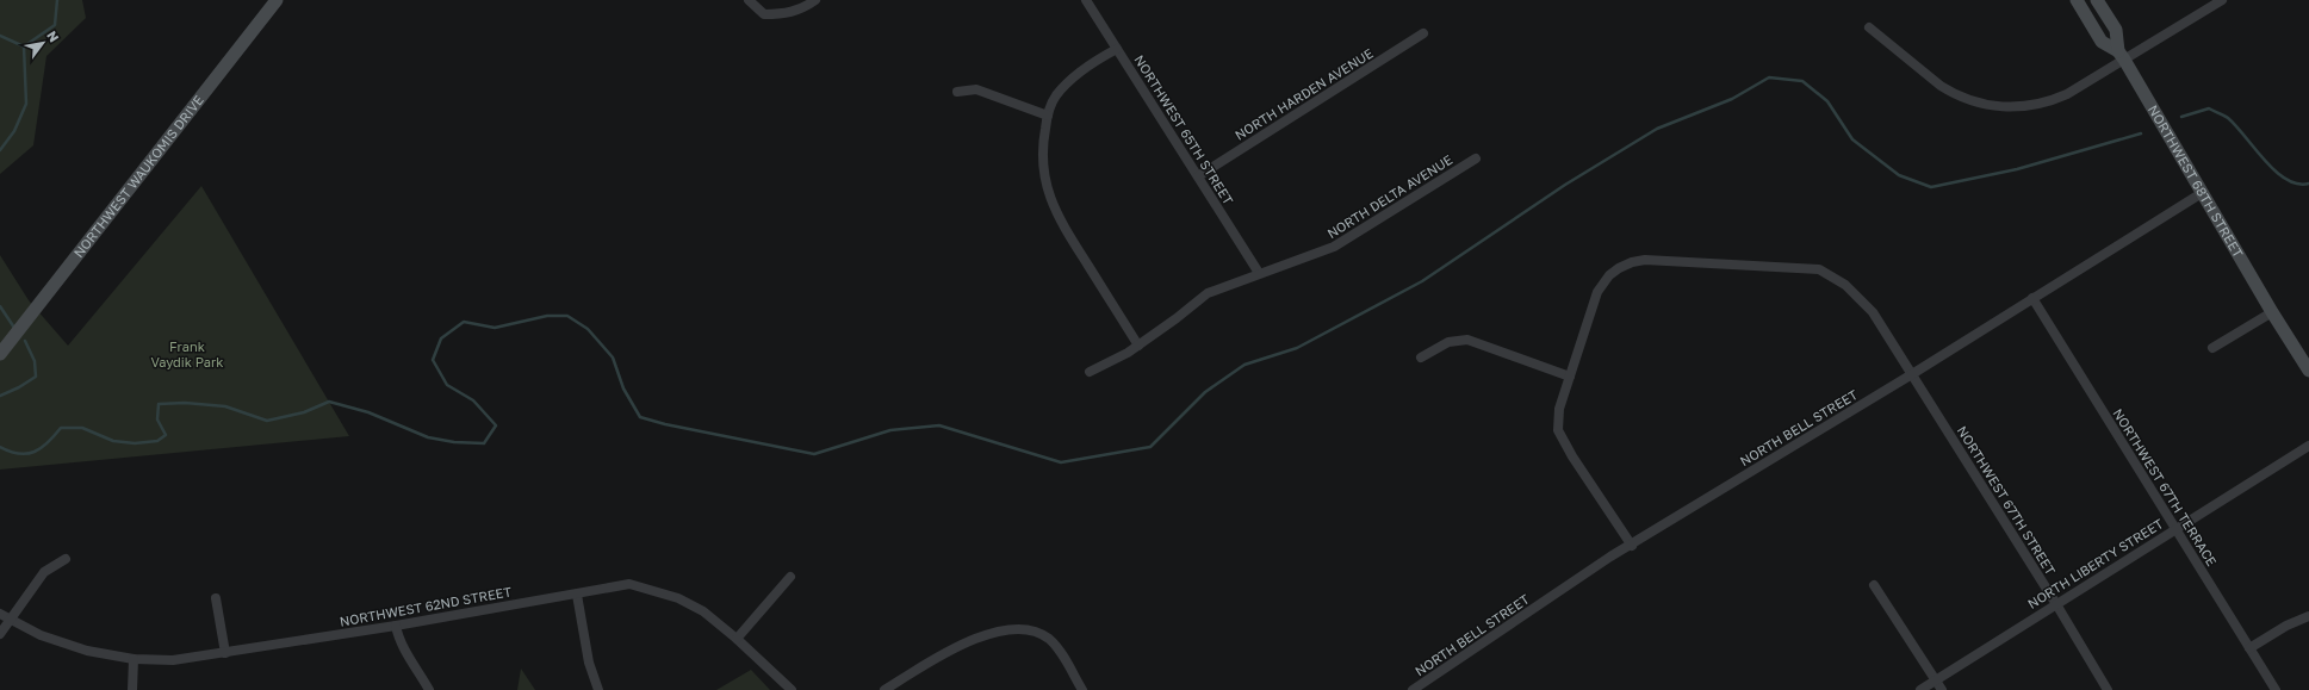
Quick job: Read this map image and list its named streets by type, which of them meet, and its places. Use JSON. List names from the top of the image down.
{
  "streets": {
    "main road": ["NORTHWEST WAUKOMIS DRIVE", "NORTHWEST 68TH STREET"],
    "street": [
      "NORTH HARDEN AVENUE",
      "NORTHWEST 65TH STREET",
      "NORTH DELTA AVENUE",
      "NORTH BELL STREET",
      "NORTHWEST 67TH TERRACE",
      "NORTHWEST 67TH STREET",
      "NORTH LIBERTY STREET",
      "NORTHWEST 62ND STREET"
    ]
  },
  "crossings": [
    ["NORTH HARDEN AVENUE", "NORTHWEST 65TH STREET"],
    ["NORTHWEST 65TH STREET", "NORTH DELTA AVENUE"],
    ["NORTHWEST 68TH STREET", "NORTH BELL STREET"],
    ["NORTH BELL STREET", "NORTHWEST 67TH TERRACE"],
    ["NORTH BELL STREET", "NORTHWEST 67TH STREET"],
    ["NORTHWEST 67TH TERRACE", "NORTH LIBERTY STREET"],
    ["NORTHWEST 67TH STREET", "NORTH LIBERTY STREET"]
  ],
  "parks": ["Frank Vaydik Park"],
  "north": "top right"
}
